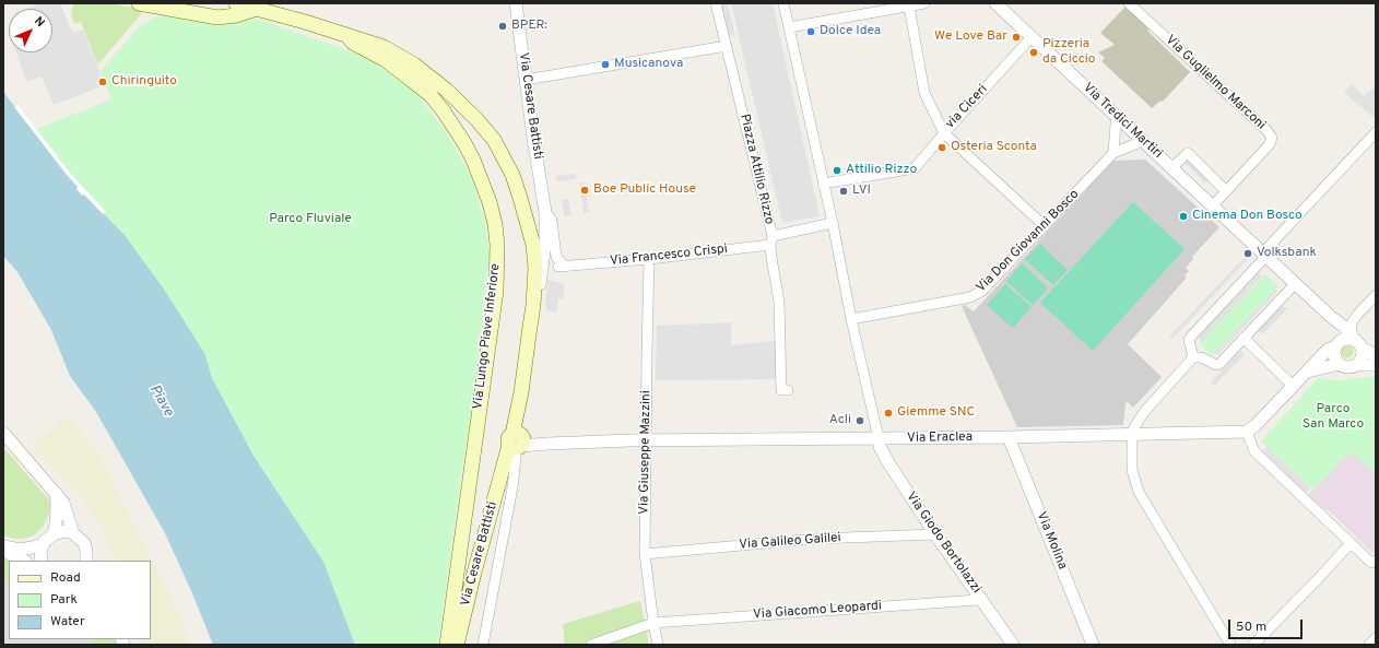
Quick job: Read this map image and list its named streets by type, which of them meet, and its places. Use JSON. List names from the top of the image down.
{
  "streets": {
    "main road": ["Via Cesare Battisti", "Via Lungo Piave Inferiore"],
    "street": [
      "Via Guglielmo Marconi",
      "via Ciceri",
      "Via Tredici Martiri",
      "Piazza Attilio Rizzo",
      "Via Don Giovanni Bosco",
      "Via Francesco Crispi",
      "Via Eraclea",
      "Via Giuseppe Mazzini",
      "Via Molina",
      "Via Galileo Galilei",
      "Via Giodo Bortolazzi",
      "Via Giacomo Leopardi"
    ]
  },
  "crossings": [
    ["Via Guglielmo Marconi", "Via Tredici Martiri"],
    ["Via Cesare Battisti", "Via Francesco Crispi"],
    ["Via Cesare Battisti", "Via Lungo Piave Inferiore"],
    ["Via Cesare Battisti", "Via Eraclea"],
    ["via Ciceri", "Via Tredici Martiri"],
    ["Via Tredici Martiri", "Via Don Giovanni Bosco"],
    ["Piazza Attilio Rizzo", "Via Francesco Crispi"],
    ["Via Francesco Crispi", "Via Giuseppe Mazzini"],
    ["Via Eraclea", "Via Giuseppe Mazzini"],
    ["Via Eraclea", "Via Molina"],
    ["Via Eraclea", "Via Giodo Bortolazzi"],
    ["Via Giuseppe Mazzini", "Via Galileo Galilei"],
    ["Via Giuseppe Mazzini", "Via Giacomo Leopardi"],
    ["Via Galileo Galilei", "Via Giodo Bortolazzi"],
    ["Via Giodo Bortolazzi", "Via Giacomo Leopardi"]
  ],
  "water": ["Piave"],
  "parks": ["Parco Fluviale", "Parco San Marco"],
  "places": [
    "BPER:",
    "Dolce Idea",
    "We Love Bar",
    "Pizzeria da Ciccio",
    "Musicanova",
    "Chiringuito",
    "Osteria Sconta",
    "Attilio Rizzo",
    "Boe Public House",
    "LVI",
    "Cinema Don Bosco",
    "Volksbank",
    "Giemme SNC",
    "Acli"
  ],
  "legend": ["Road", "Park", "Water"],
  "scale_bar": "50 m",
  "north": "top right"
}
